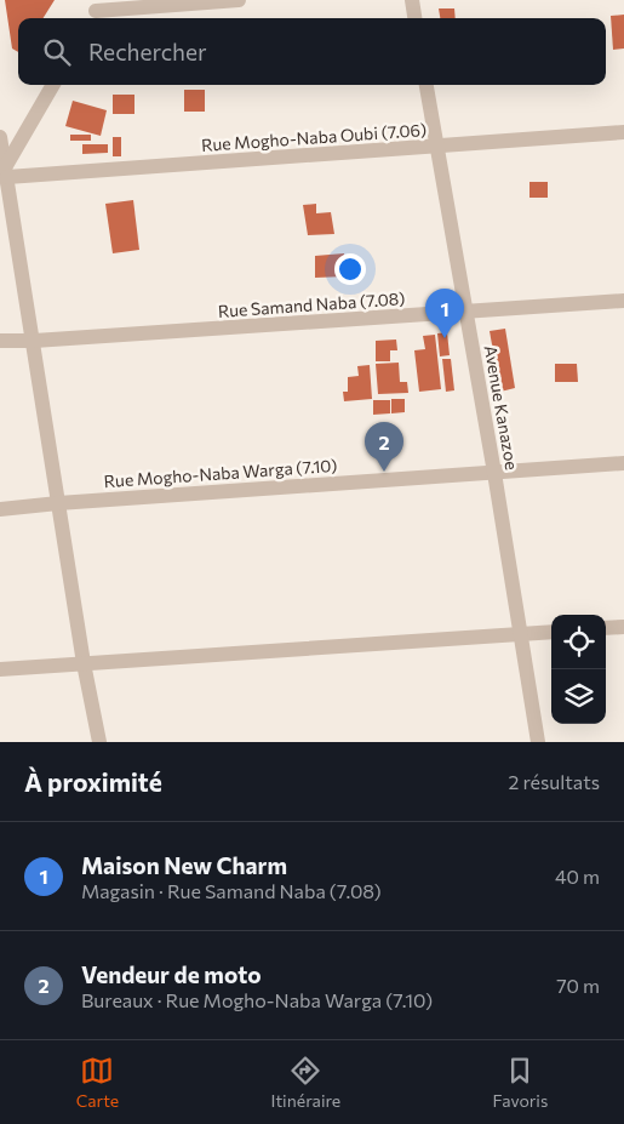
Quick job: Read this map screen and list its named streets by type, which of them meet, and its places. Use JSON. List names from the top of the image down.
{
  "streets": {
    "street": [
      "Rue Mogho-Naba Oubi (7.06)",
      "Rue Samand Naba (7.08)",
      "Avenue Kanazoe",
      "Rue Mogho-Naba Warga (7.10)"
    ]
  },
  "crossings": [
    ["Rue Mogho-Naba Oubi (7.06)", "Avenue Kanazoe"],
    ["Rue Samand Naba (7.08)", "Avenue Kanazoe"],
    ["Avenue Kanazoe", "Rue Mogho-Naba Warga (7.10)"]
  ],
  "page": {
    "search": "Rechercher",
    "pins": ["1", "2"],
    "heading": ["À proximité", "2 résultats"],
    "list": [
      {
        "mark": "1",
        "name": "Maison New Charm",
        "note": "Magasin · Rue Samand Naba (7.08)",
        "value": "40 m"
      },
      {
        "mark": "2",
        "name": "Vendeur de moto",
        "note": "Bureaux · Rue Mogho-Naba Warga (7.10)",
        "value": "70 m"
      }
    ],
    "nav": ["Carte", "Itinéraire", "Favoris"]
  }
}
